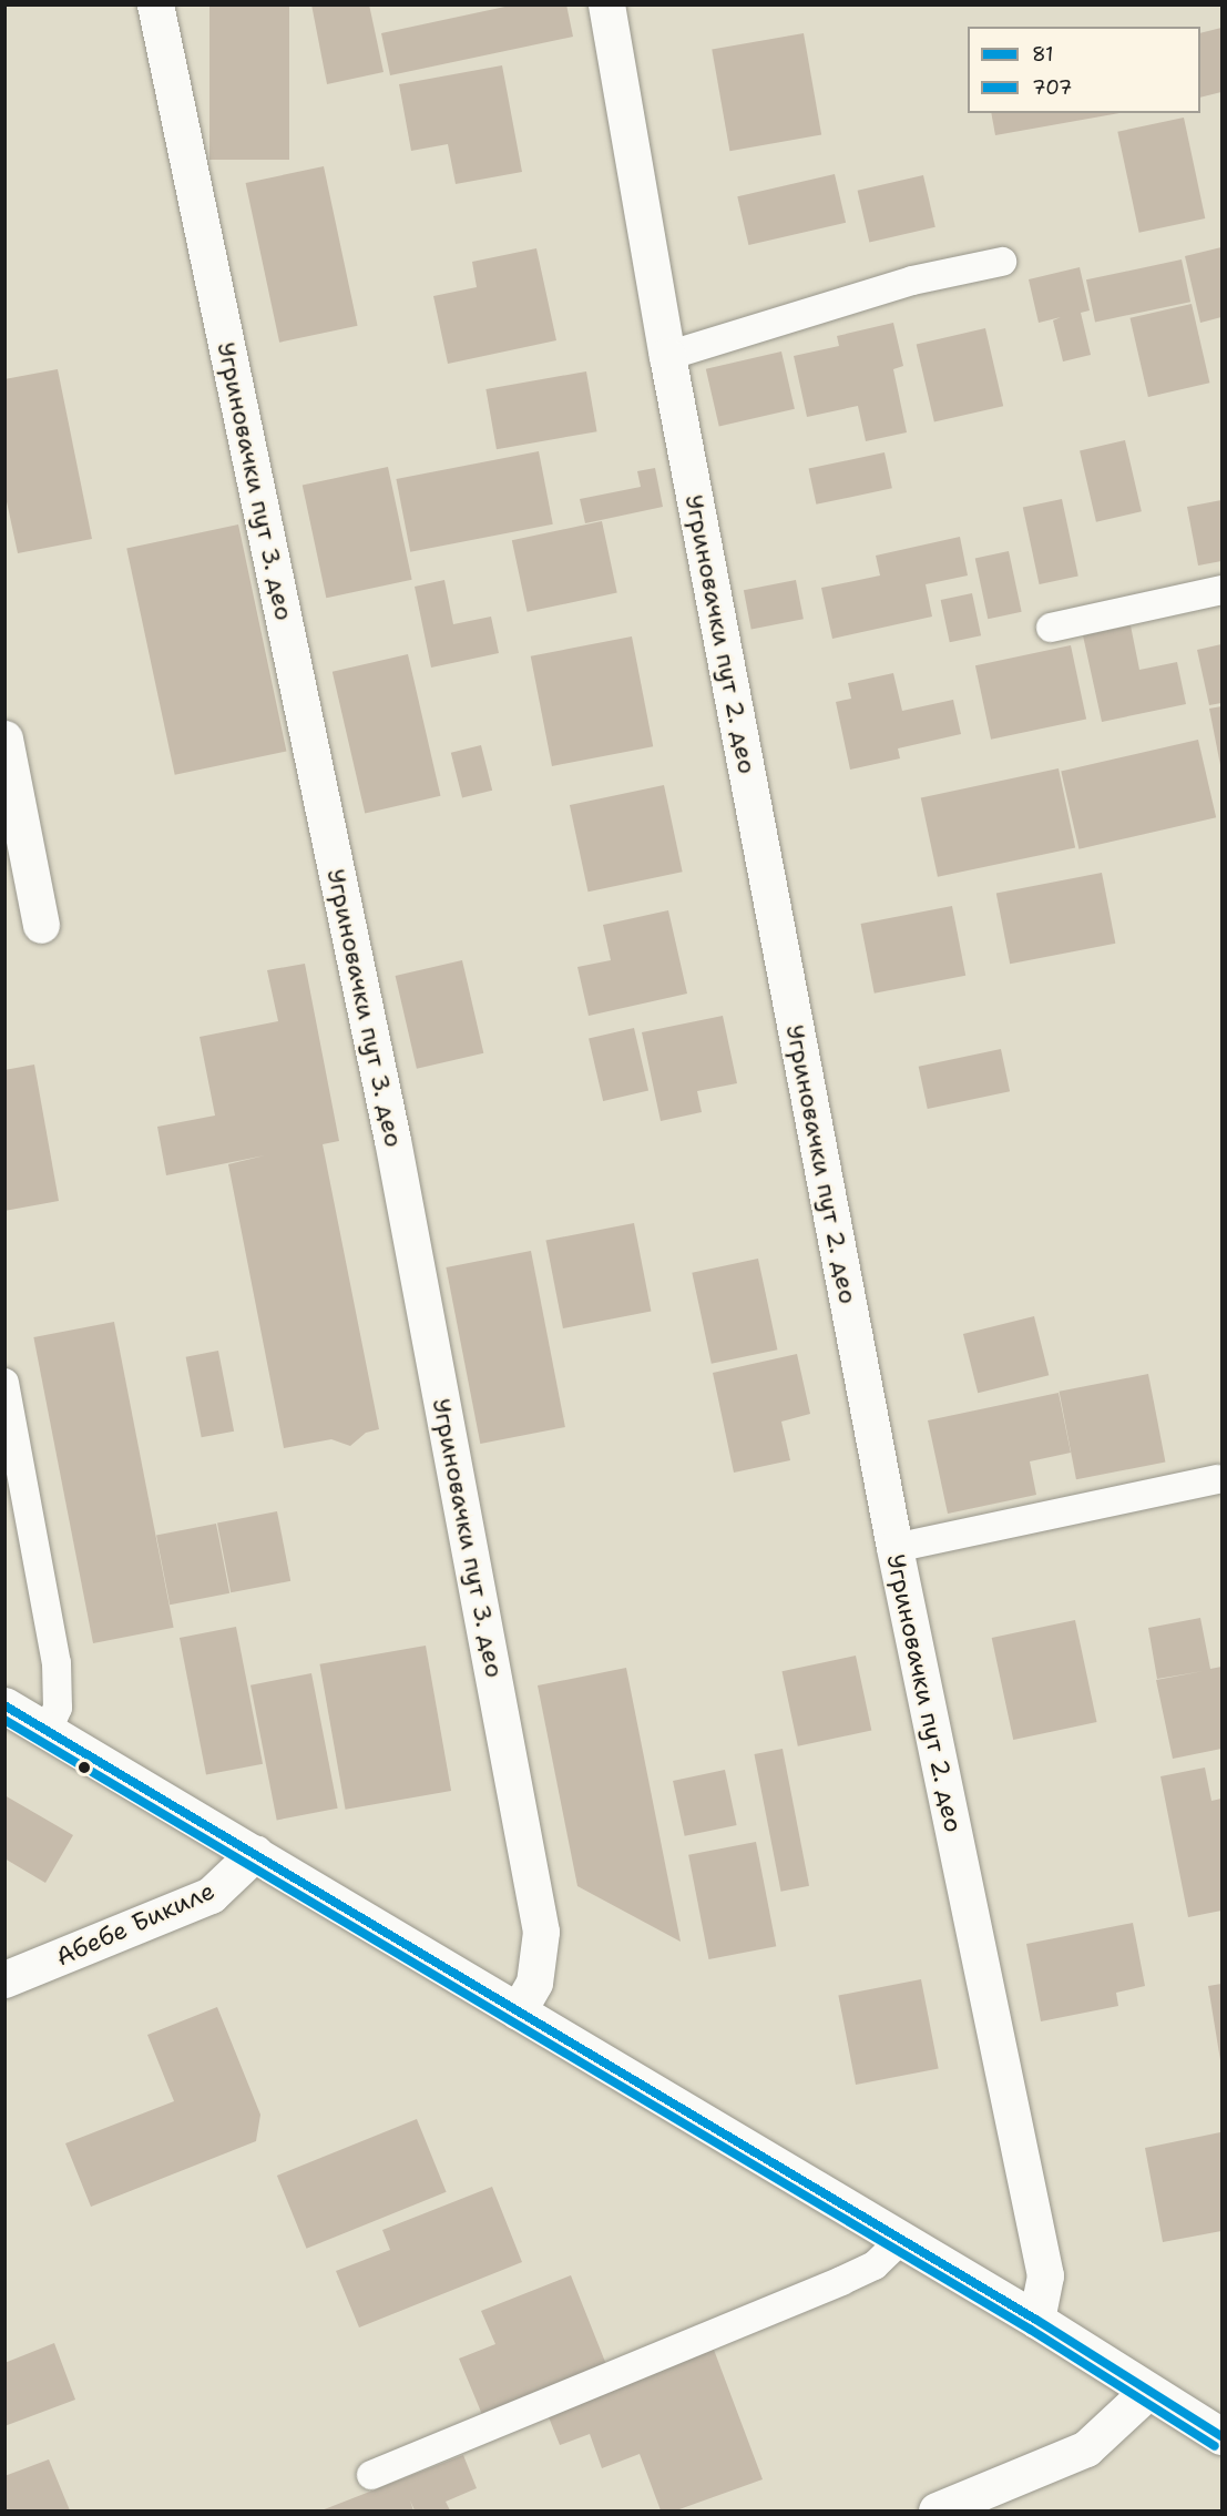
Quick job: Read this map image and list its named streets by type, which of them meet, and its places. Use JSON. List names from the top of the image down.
{
  "streets": {
    "street": ["Угриновачки пут 3. део", "Угриновачки пут 2. део", "Абебе Бикиле"]
  },
  "lines": ["transit line 81", "transit line 707"],
  "legend": ["81", "707"]
}
